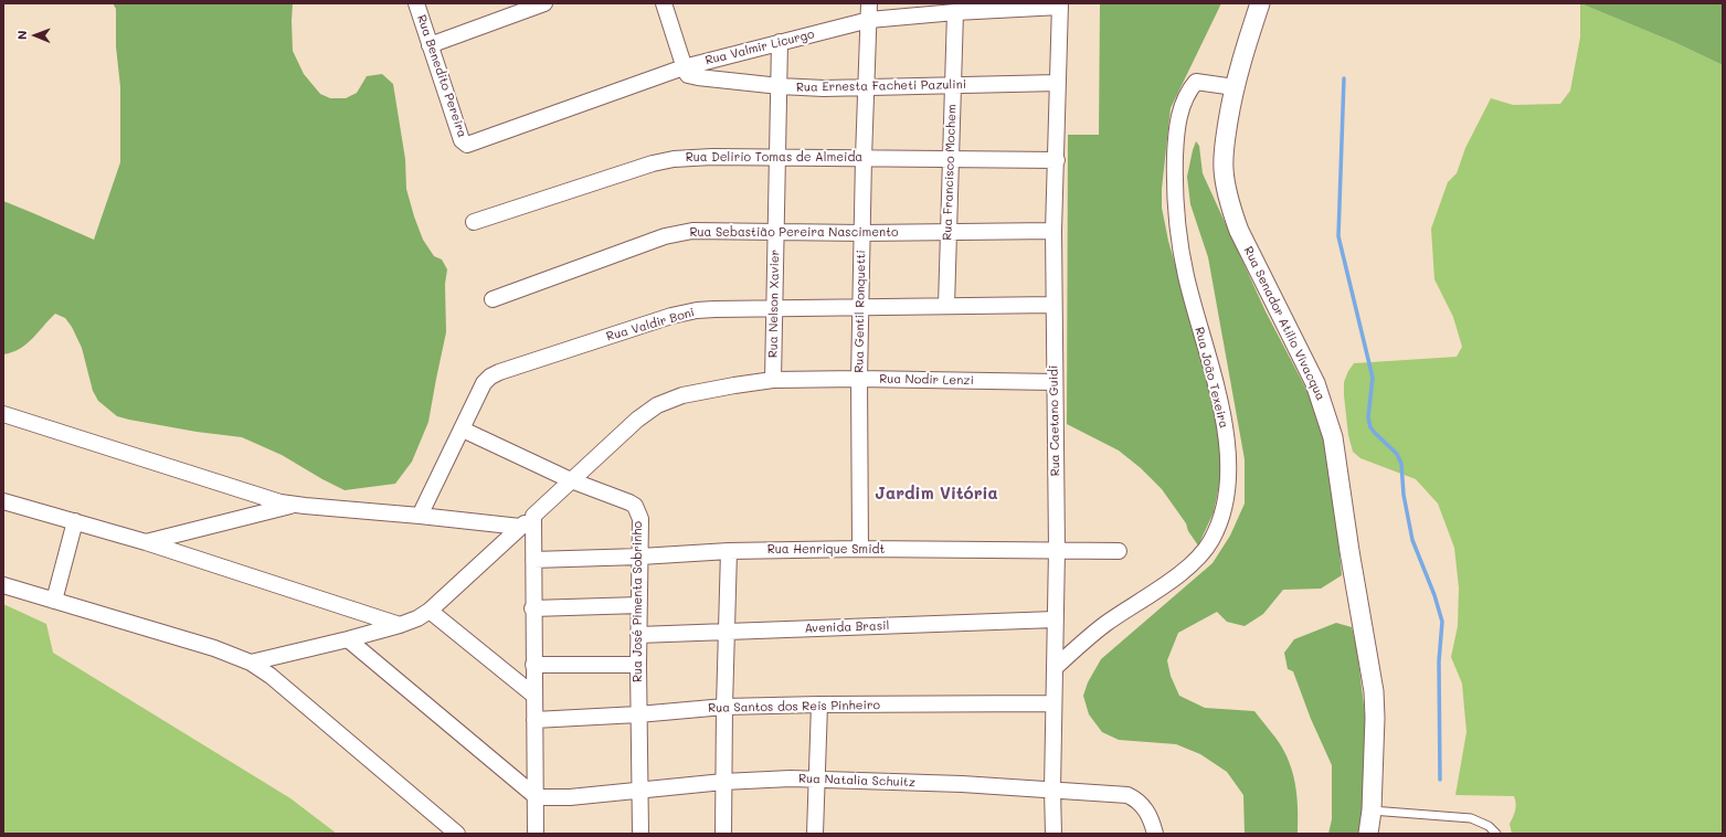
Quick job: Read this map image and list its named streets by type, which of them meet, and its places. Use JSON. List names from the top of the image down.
{
  "streets": {
    "street": [
      "Rua Valmir Licurgo",
      "Rua Benedito Pereira",
      "Rua Ernesta Facheti Pazulini",
      "Rua Delirio Tomas de Almeida",
      "Rua Francisco Mochem",
      "Rua Sebastião Pereira Nascimento",
      "Rua Nelson Xavier",
      "Rua Gentil Ronquetti",
      "Rua Senador Atilio Vivacqua",
      "Rua Valdir Boni",
      "Rua João Texeira",
      "Rua Nodir Lenzi",
      "Rua Caetano Guidi",
      "Rua Henrique Smidt",
      "Rua José Pimenta Sobrinho",
      "Avenida Brasil",
      "Rua Santos dos Reis Pinheiro",
      "Rua Natalia Schuitz"
    ]
  },
  "crossings": [
    ["Rua Valmir Licurgo", "Rua Benedito Pereira"],
    ["Rua Valmir Licurgo", "Rua Ernesta Facheti Pazulini"],
    ["Rua Valmir Licurgo", "Rua Francisco Mochem"],
    ["Rua Valmir Licurgo", "Rua Nelson Xavier"],
    ["Rua Valmir Licurgo", "Rua Gentil Ronquetti"],
    ["Rua Valmir Licurgo", "Rua Caetano Guidi"],
    ["Rua Ernesta Facheti Pazulini", "Rua Francisco Mochem"],
    ["Rua Ernesta Facheti Pazulini", "Rua Nelson Xavier"],
    ["Rua Ernesta Facheti Pazulini", "Rua Gentil Ronquetti"],
    ["Rua Ernesta Facheti Pazulini", "Rua Caetano Guidi"],
    ["Rua Delirio Tomas de Almeida", "Rua Francisco Mochem"],
    ["Rua Delirio Tomas de Almeida", "Rua Nelson Xavier"],
    ["Rua Delirio Tomas de Almeida", "Rua Gentil Ronquetti"],
    ["Rua Delirio Tomas de Almeida", "Rua Caetano Guidi"],
    ["Rua Francisco Mochem", "Rua Sebastião Pereira Nascimento"],
    ["Rua Francisco Mochem", "Rua Valdir Boni"],
    ["Rua Sebastião Pereira Nascimento", "Rua Nelson Xavier"],
    ["Rua Sebastião Pereira Nascimento", "Rua Gentil Ronquetti"],
    ["Rua Sebastião Pereira Nascimento", "Rua Caetano Guidi"],
    ["Rua Nelson Xavier", "Rua Valdir Boni"],
    ["Rua Nelson Xavier", "Rua Nodir Lenzi"],
    ["Rua Gentil Ronquetti", "Rua Valdir Boni"],
    ["Rua Gentil Ronquetti", "Rua Nodir Lenzi"],
    ["Rua Gentil Ronquetti", "Rua Henrique Smidt"],
    ["Rua Senador Atilio Vivacqua", "Rua João Texeira"],
    ["Rua Valdir Boni", "Rua Caetano Guidi"],
    ["Rua Valdir Boni", "Rua José Pimenta Sobrinho"],
    ["Rua João Texeira", "Rua Caetano Guidi"],
    ["Rua Nodir Lenzi", "Rua Caetano Guidi"],
    ["Rua Nodir Lenzi", "Rua José Pimenta Sobrinho"],
    ["Rua Caetano Guidi", "Rua Henrique Smidt"],
    ["Rua Caetano Guidi", "Avenida Brasil"],
    ["Rua Caetano Guidi", "Rua Santos dos Reis Pinheiro"],
    ["Rua Caetano Guidi", "Rua Natalia Schuitz"],
    ["Rua Henrique Smidt", "Rua José Pimenta Sobrinho"],
    ["Rua José Pimenta Sobrinho", "Avenida Brasil"],
    ["Rua José Pimenta Sobrinho", "Rua Santos dos Reis Pinheiro"],
    ["Rua José Pimenta Sobrinho", "Rua Natalia Schuitz"]
  ],
  "districts": ["Jardim Vitória"],
  "north": "left"
}
